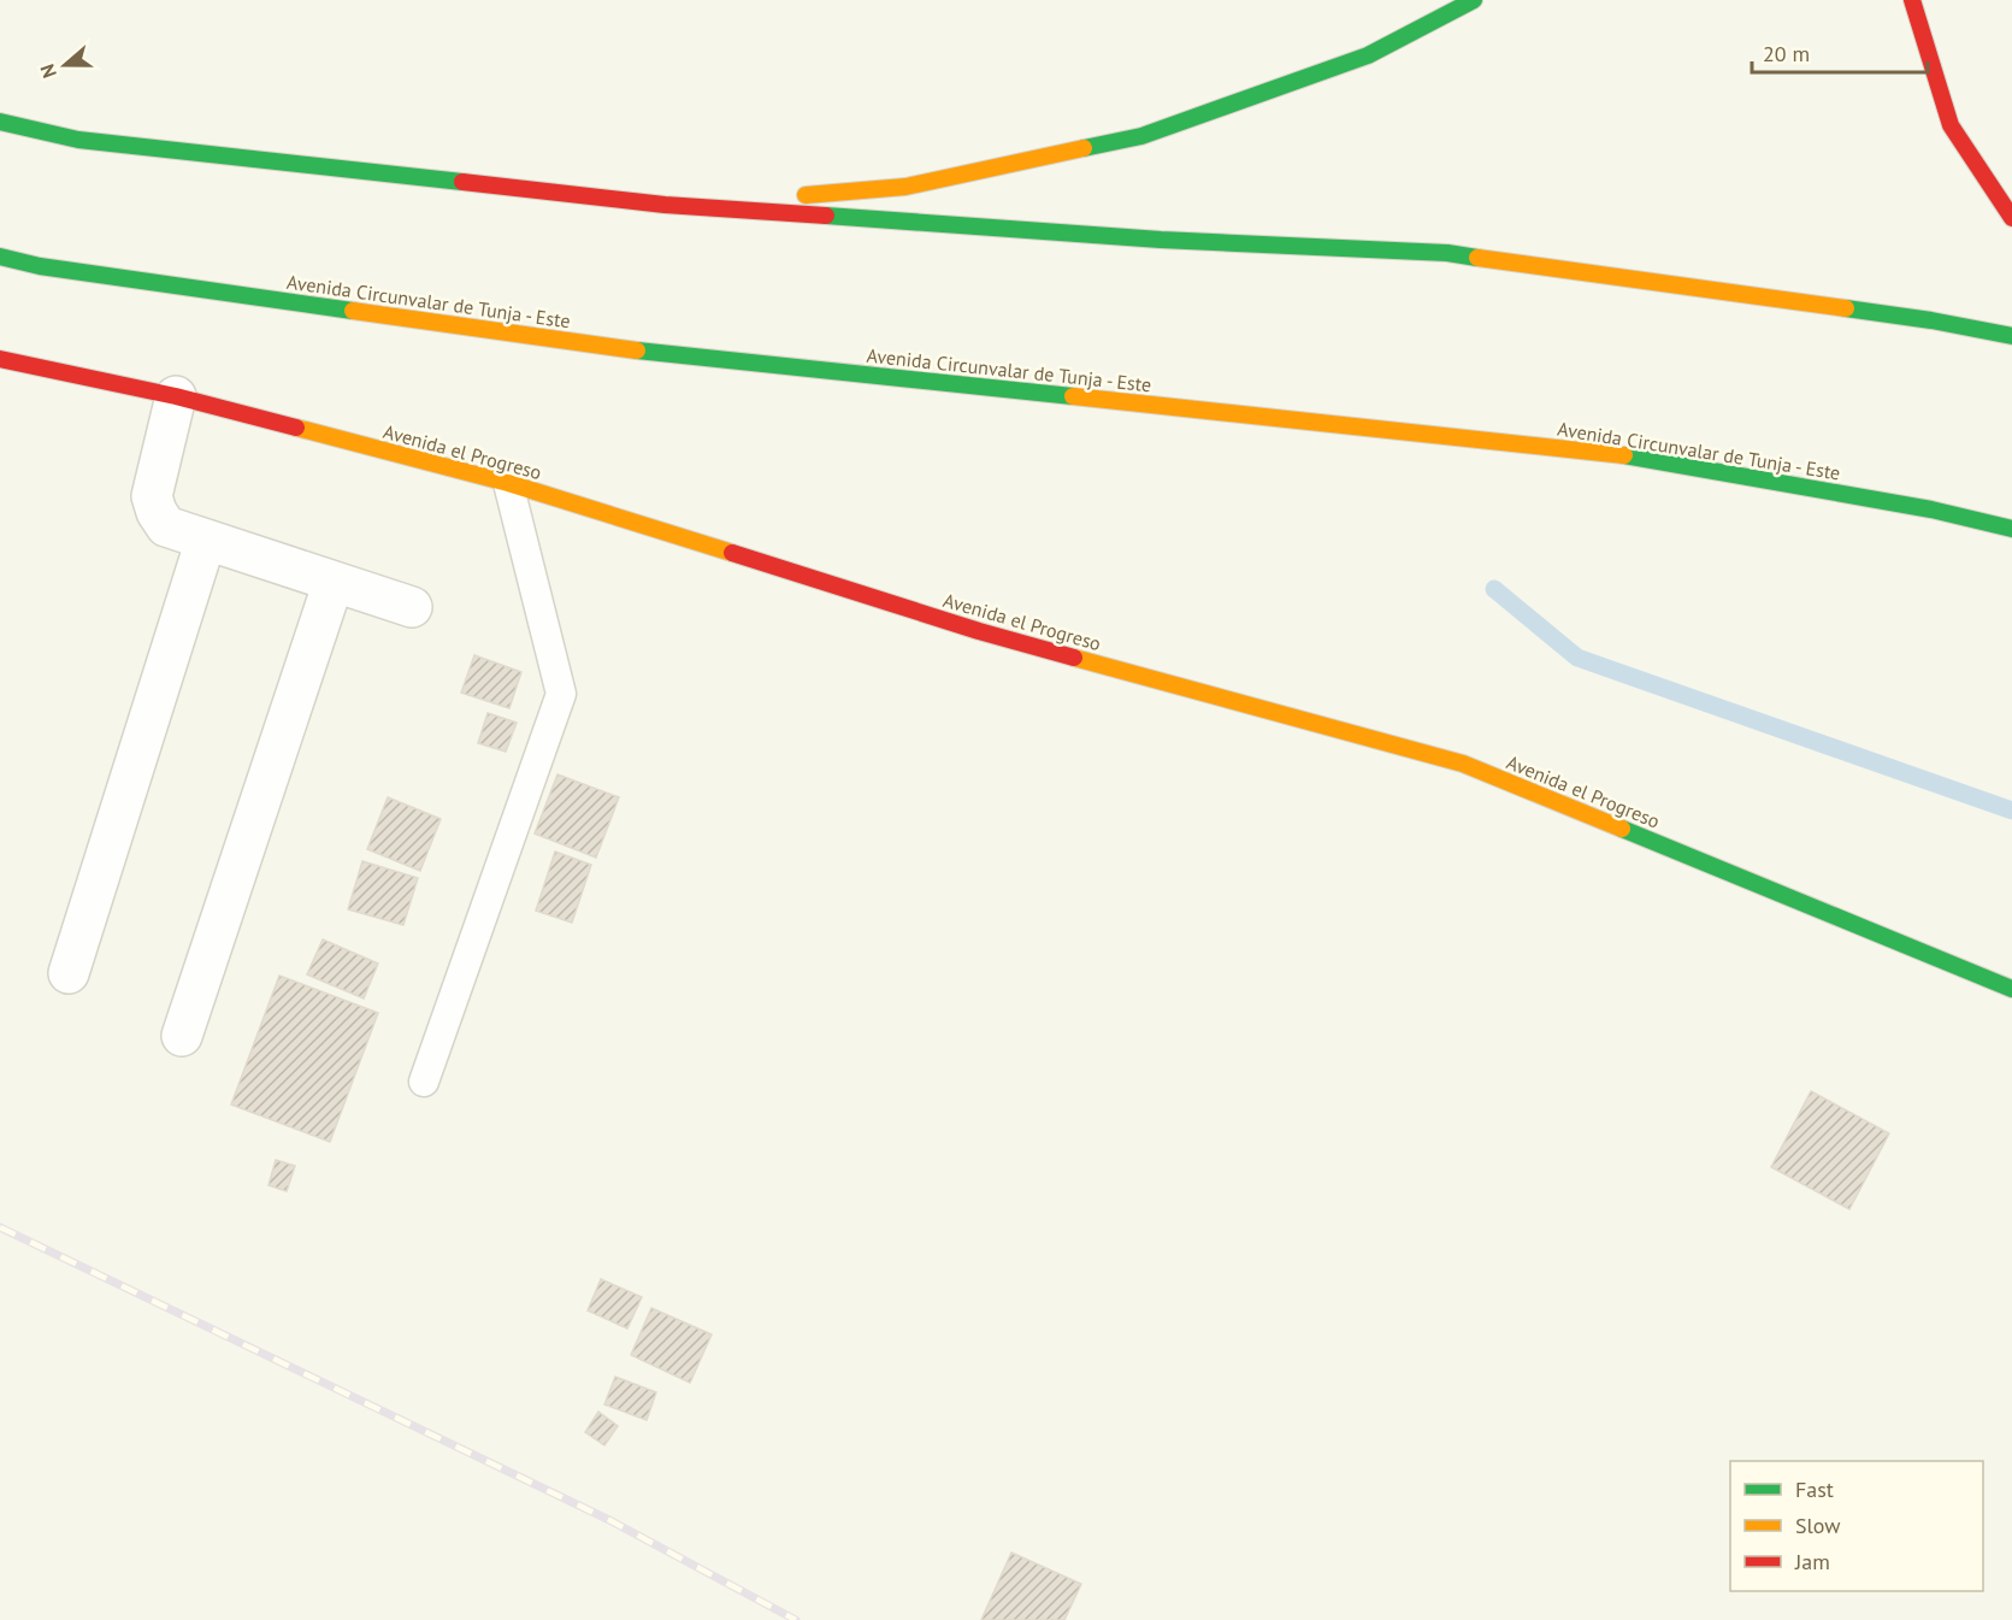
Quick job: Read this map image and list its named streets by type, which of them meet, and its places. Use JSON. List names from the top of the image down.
{
  "streets": {
    "main road": ["Avenida Circunvalar de Tunja - Este", "Avenida el Progreso"]
  },
  "legend": ["Fast", "Slow", "Jam"],
  "scale_bar": "20 m",
  "north": "left"
}
